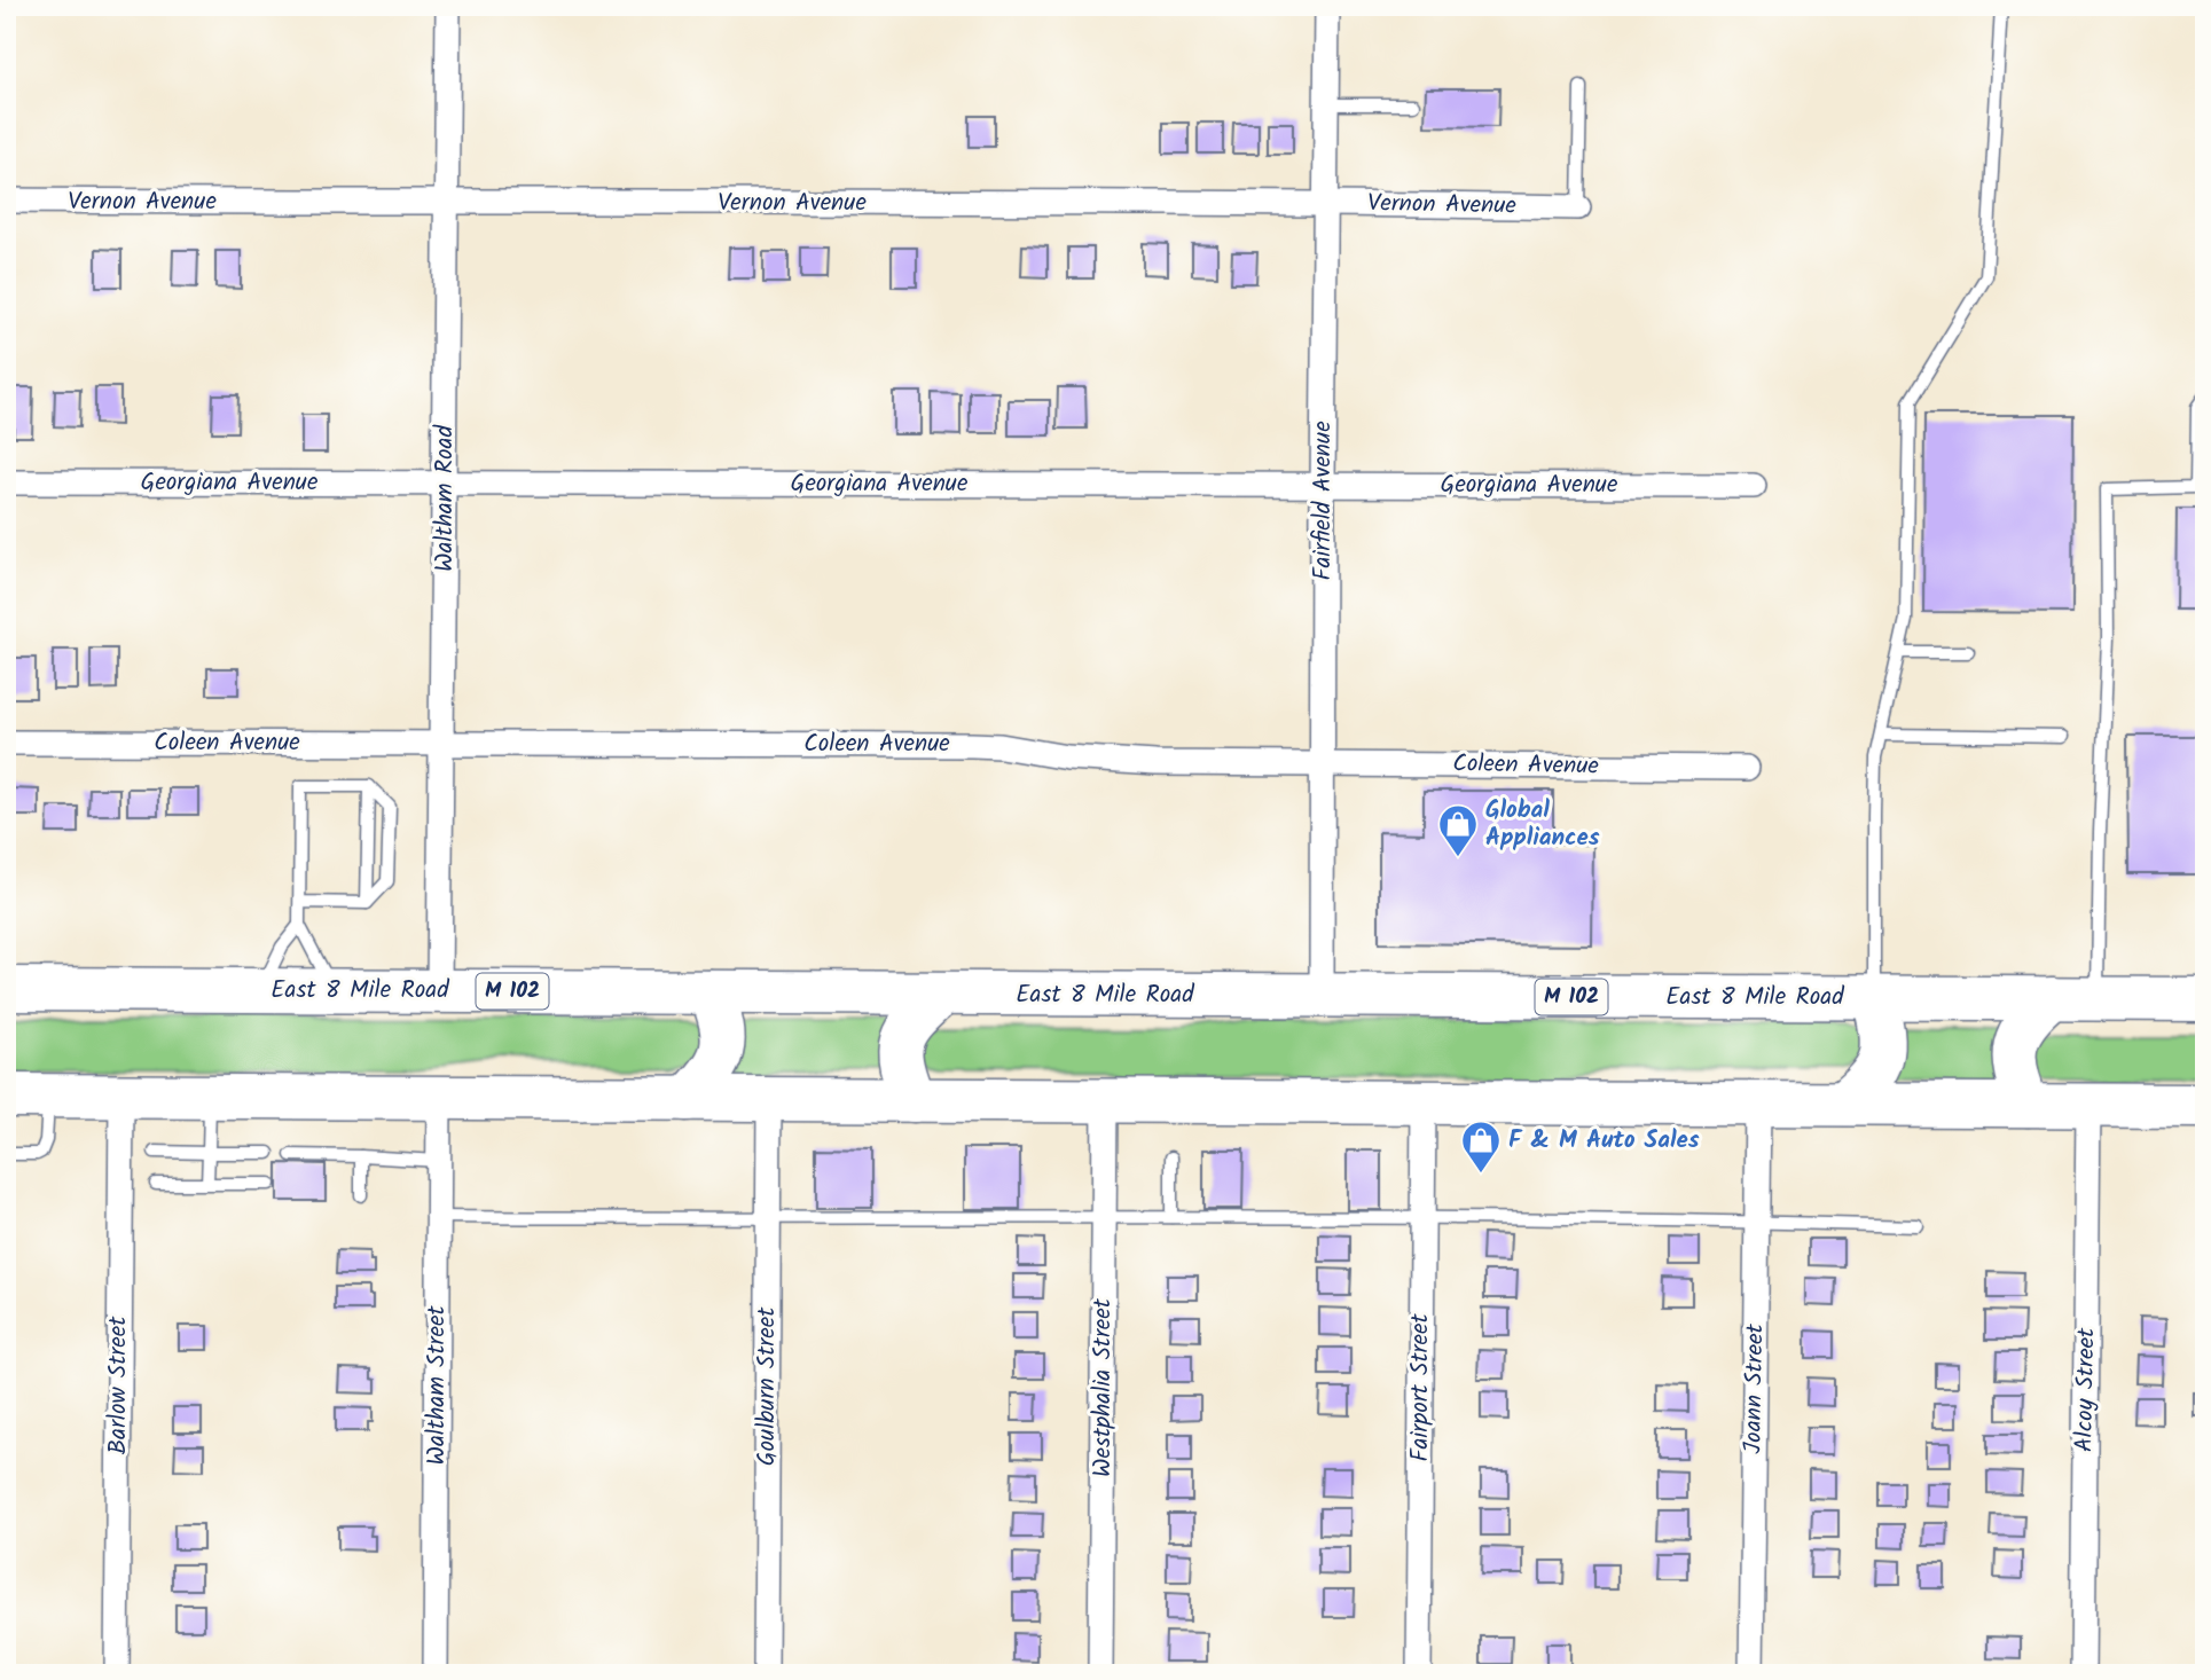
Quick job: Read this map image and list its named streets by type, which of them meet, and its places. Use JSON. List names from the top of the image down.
{
  "streets": {
    "highway": ["East 8 Mile Road", "M 102"],
    "street": [
      "Vernon Avenue",
      "Georgiana Avenue",
      "Waltham Road",
      "Fairfield Avenue",
      "Coleen Avenue",
      "Barlow Street",
      "Waltham Street",
      "Goulburn Street",
      "Westphalia Street",
      "Fairport Street",
      "Joann Street",
      "Alcoy Street"
    ]
  },
  "crossings": [
    ["Vernon Avenue", "Waltham Road"],
    ["Vernon Avenue", "Fairfield Avenue"],
    ["Georgiana Avenue", "Waltham Road"],
    ["Georgiana Avenue", "Fairfield Avenue"],
    ["Waltham Road", "Coleen Avenue"],
    ["Waltham Road", "East 8 Mile Road"],
    ["Fairfield Avenue", "Coleen Avenue"],
    ["Fairfield Avenue", "East 8 Mile Road"]
  ],
  "places": {
    "shop": ["Global Appliances", "F & M Auto Sales"]
  }
}
